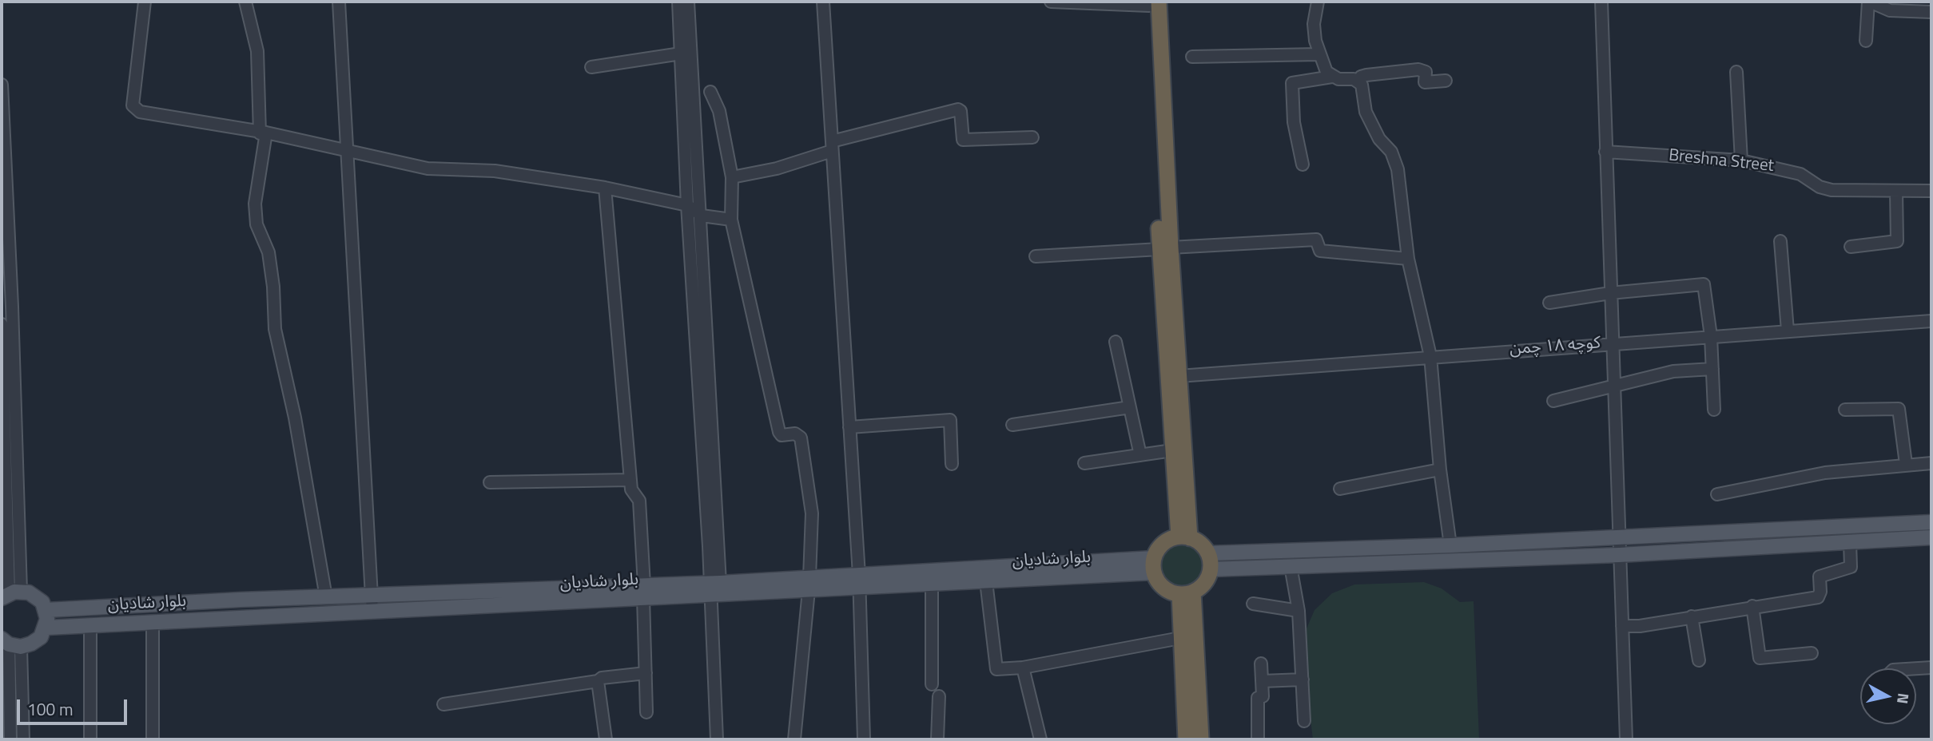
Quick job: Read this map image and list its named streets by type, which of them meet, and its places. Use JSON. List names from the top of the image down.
{
  "streets": {
    "main road": ["بلوار شادیان"],
    "street": ["Breshna Street", "كوچه ١٨ چمن"]
  },
  "scale_bar": "100 m",
  "north": "right"
}
